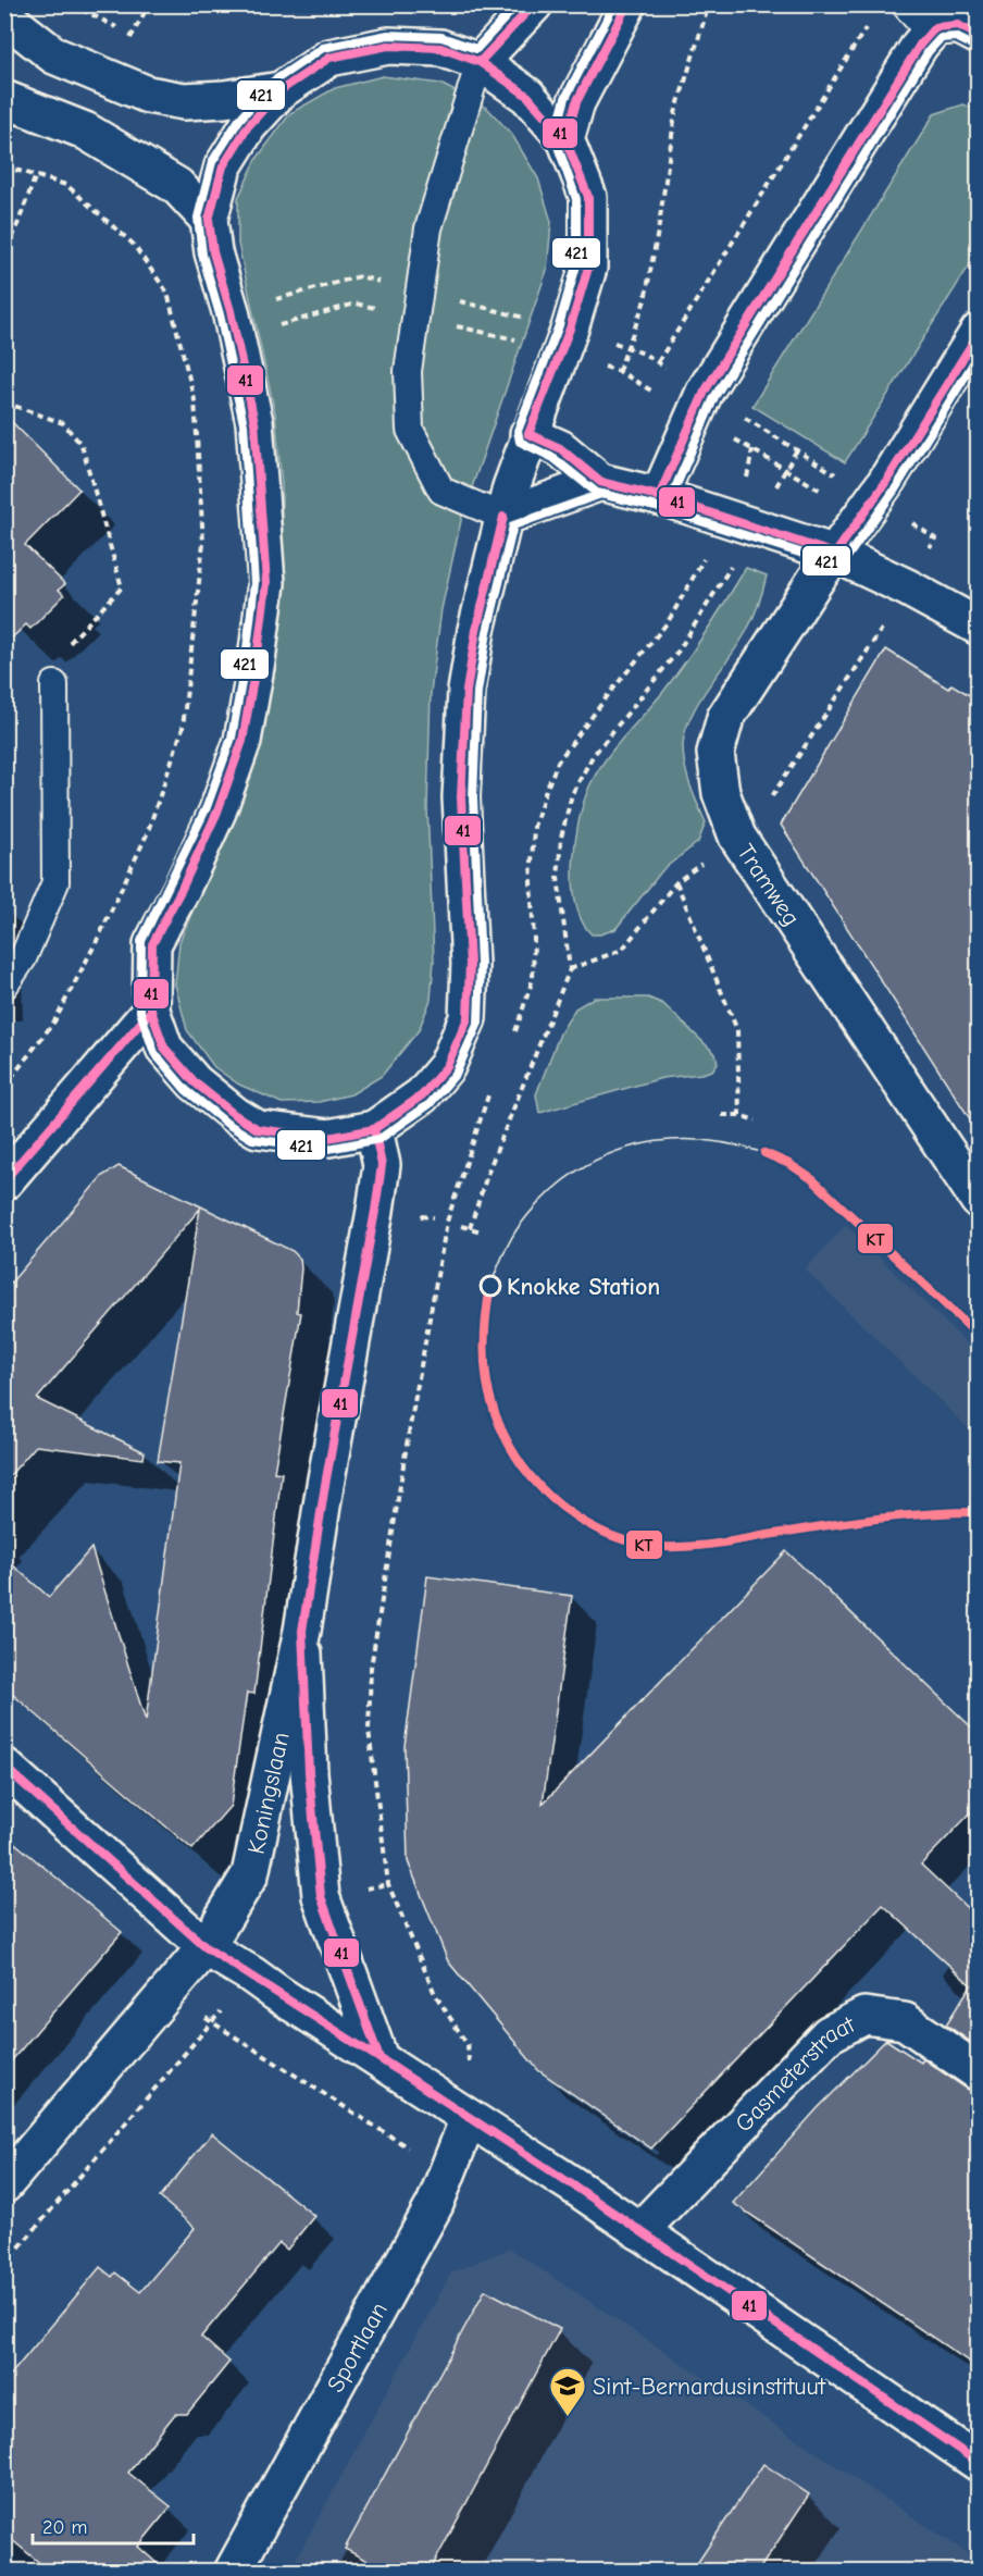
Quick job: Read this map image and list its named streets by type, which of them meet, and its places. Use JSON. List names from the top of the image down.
{
  "streets": {
    "street": [
      "Tramweg",
      "Koningslaan",
      "Gasmeterstraat",
      "Sportlaan"
    ]
  },
  "places": {
    "other": ["Knokke Station"],
    "school or university": ["Sint-Bernardusinstituut"]
  },
  "lines": ["transit line 41", "transit line 421", "transit line KT"],
  "scale_bar": "20 m"
}
